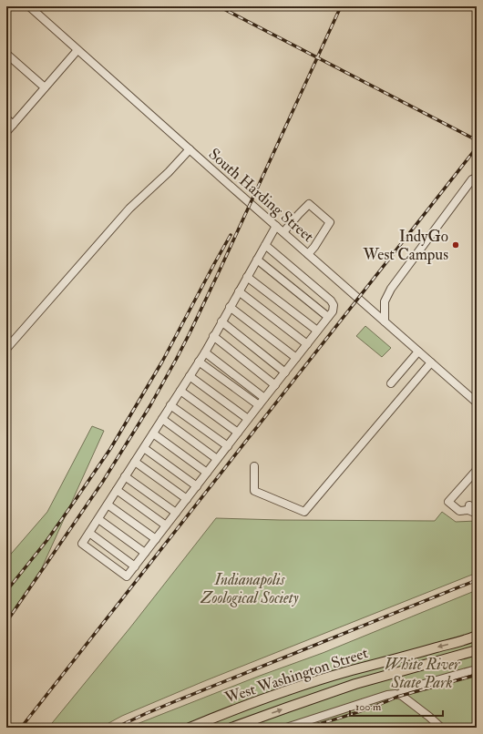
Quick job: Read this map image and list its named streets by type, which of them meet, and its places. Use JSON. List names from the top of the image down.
{
  "streets": {
    "main road": ["West Washington Street"],
    "street": ["South Harding Street"]
  },
  "parks": ["Indianapolis Zoological Society", "White River State Park"],
  "places": ["IndyGo West Campus"],
  "scale_bar": "100 m"
}
